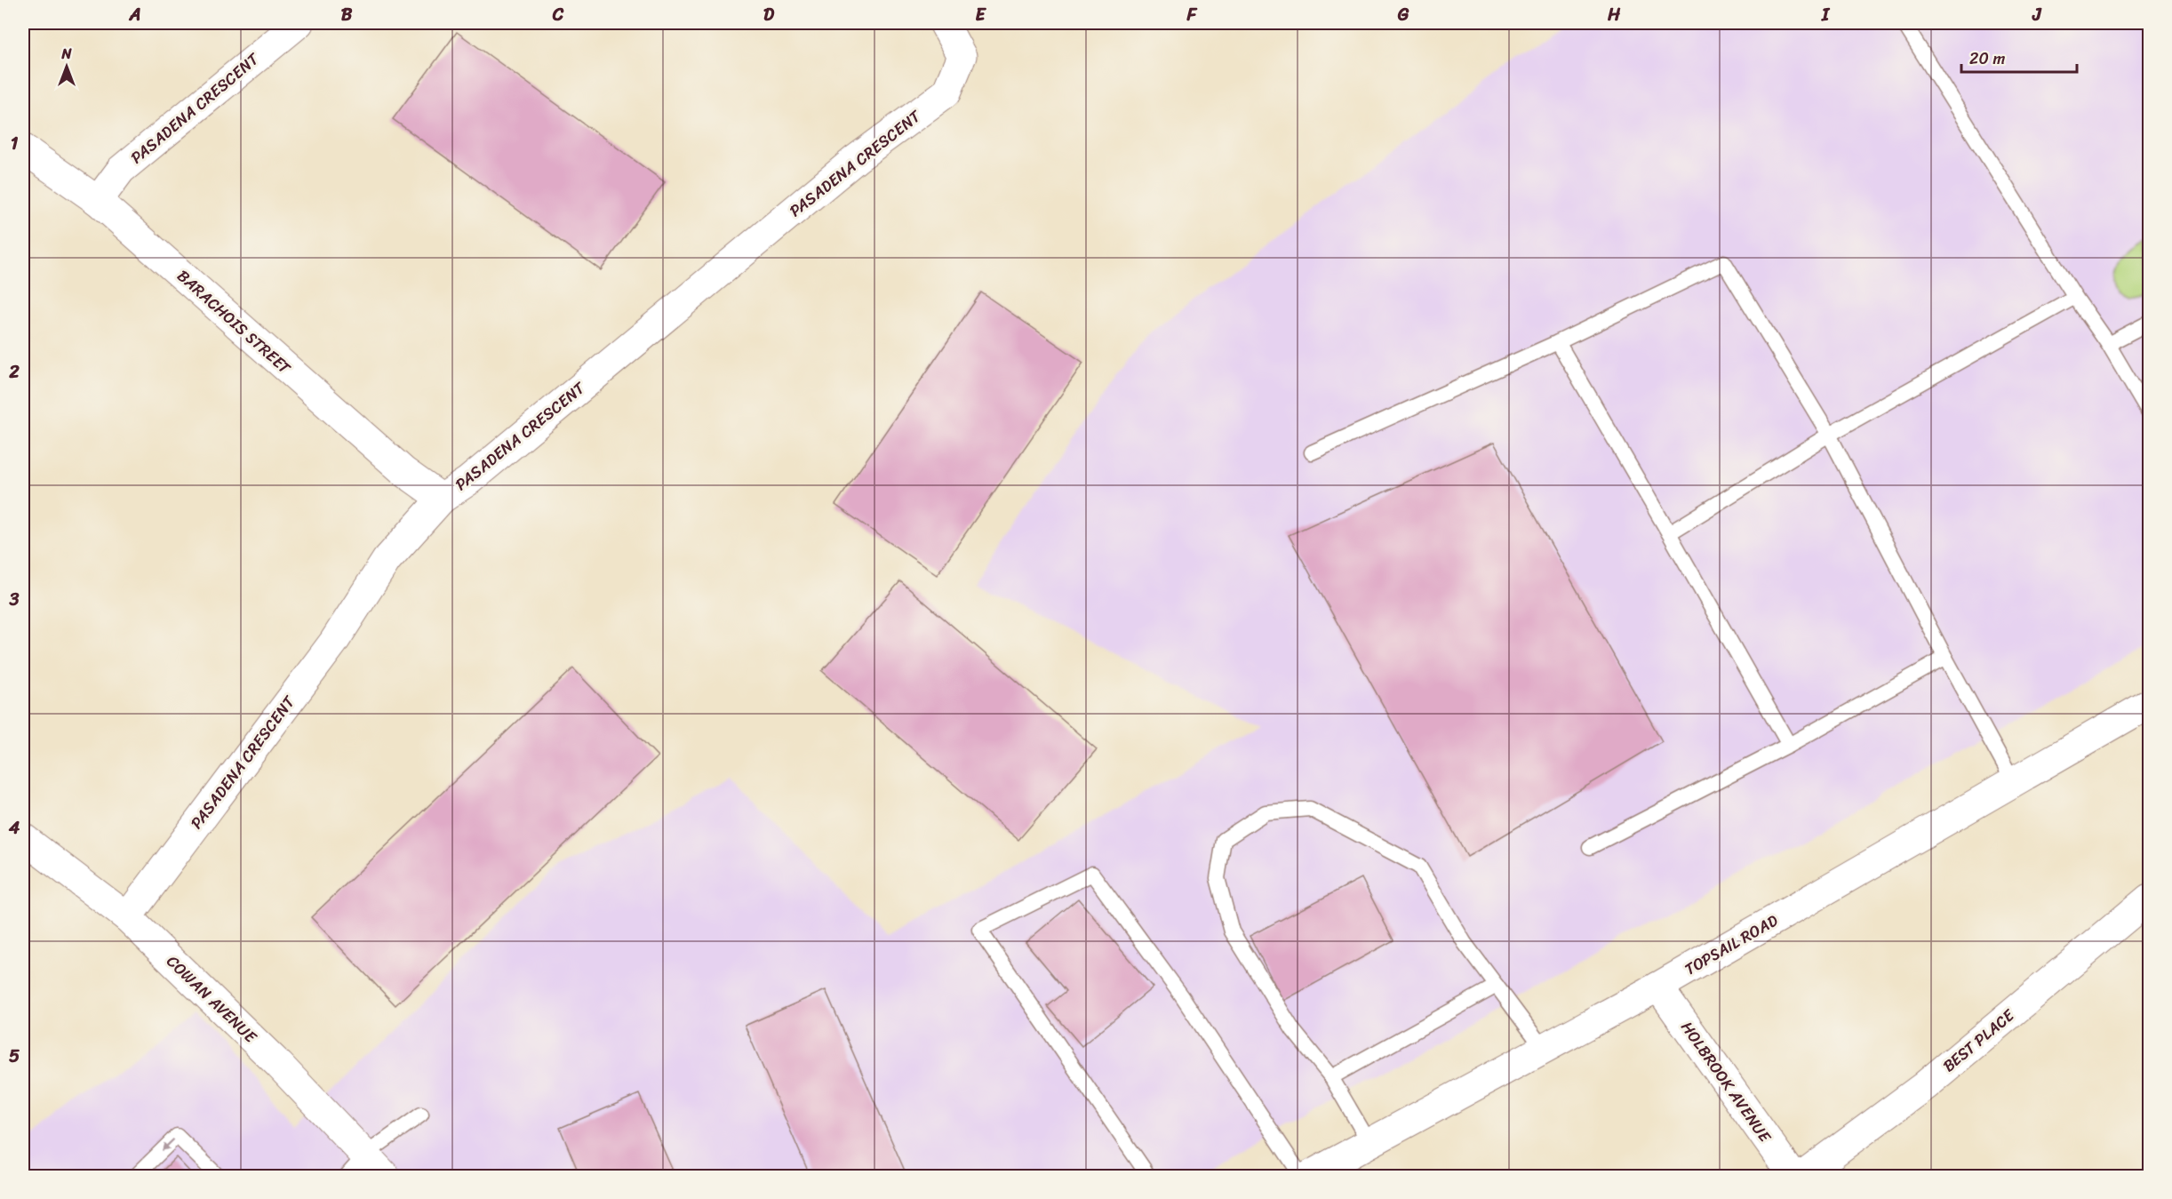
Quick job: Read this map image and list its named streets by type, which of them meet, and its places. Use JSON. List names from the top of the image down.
{
  "streets": {
    "street": [
      "PASADENA CRESCENT",
      "BARACHOIS STREET",
      "TOPSAIL ROAD",
      "COWAN AVENUE",
      "BEST PLACE",
      "HOLBROOK AVENUE"
    ]
  },
  "crossings": [
    ["PASADENA CRESCENT", "BARACHOIS STREET"],
    ["PASADENA CRESCENT", "COWAN AVENUE"],
    ["TOPSAIL ROAD", "HOLBROOK AVENUE"]
  ],
  "scale_bar": "20 m",
  "north": "top",
  "grid": {
    "columns": [
      "A",
      "B",
      "C",
      "D",
      "E",
      "F",
      "G",
      "H",
      "I",
      "J"
    ],
    "rows": [
      "1",
      "2",
      "3",
      "4",
      "5"
    ]
  }
}
